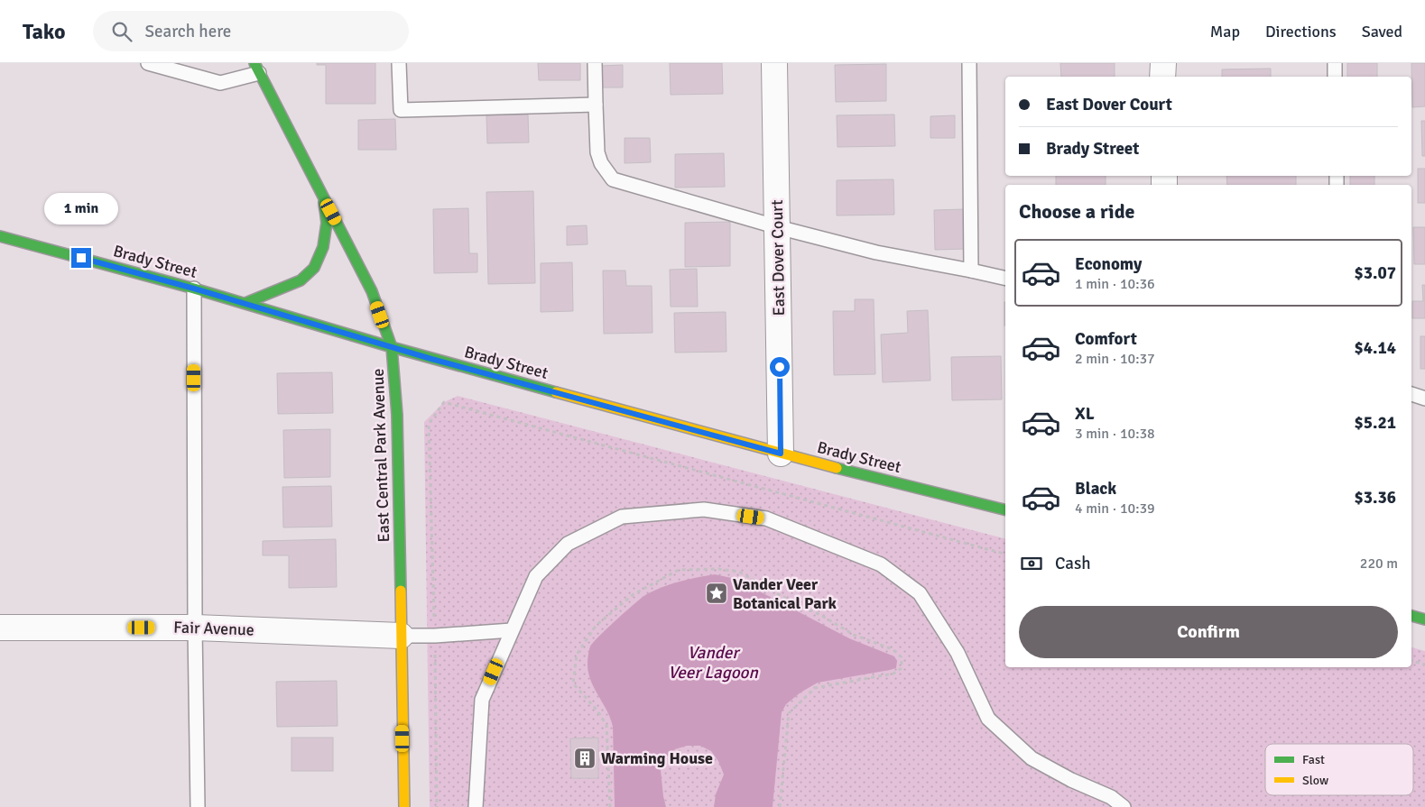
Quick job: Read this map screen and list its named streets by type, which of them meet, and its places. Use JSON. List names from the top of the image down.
{
  "streets": {
    "main road": ["Brady Street", "East Central Park Avenue"],
    "street": ["East Dover Court", "Fair Avenue"]
  },
  "crossings": [
    ["East Dover Court", "Brady Street"],
    ["Brady Street", "East Central Park Avenue"],
    ["East Central Park Avenue", "Fair Avenue"]
  ],
  "water": ["Vander Veer Lagoon"],
  "places": {
    "place": ["Vander Veer Botanical Park"],
    "building": ["Warming House"]
  },
  "legend": ["Fast", "Slow"],
  "page": {
    "header": "Tako",
    "search": "Search here",
    "nav": ["Map", "Directions", "Saved"],
    "banner": ["East Dover Court", "Brady Street"],
    "heading": "Choose a ride",
    "bubble": "1 min",
    "list": [
      {
        "name": "Economy",
        "note": "1 min · 10:36",
        "value": "$3.07"
      },
      {
        "name": "Comfort",
        "note": "2 min · 10:37",
        "value": "$4.14"
      },
      {
        "name": "XL",
        "note": "3 min · 10:38",
        "value": "$5.21"
      },
      {
        "name": "Black",
        "note": "4 min · 10:39",
        "value": "$3.36"
      }
    ],
    "pay": ["Cash", "220 m"],
    "buttons": "Confirm"
  }
}
